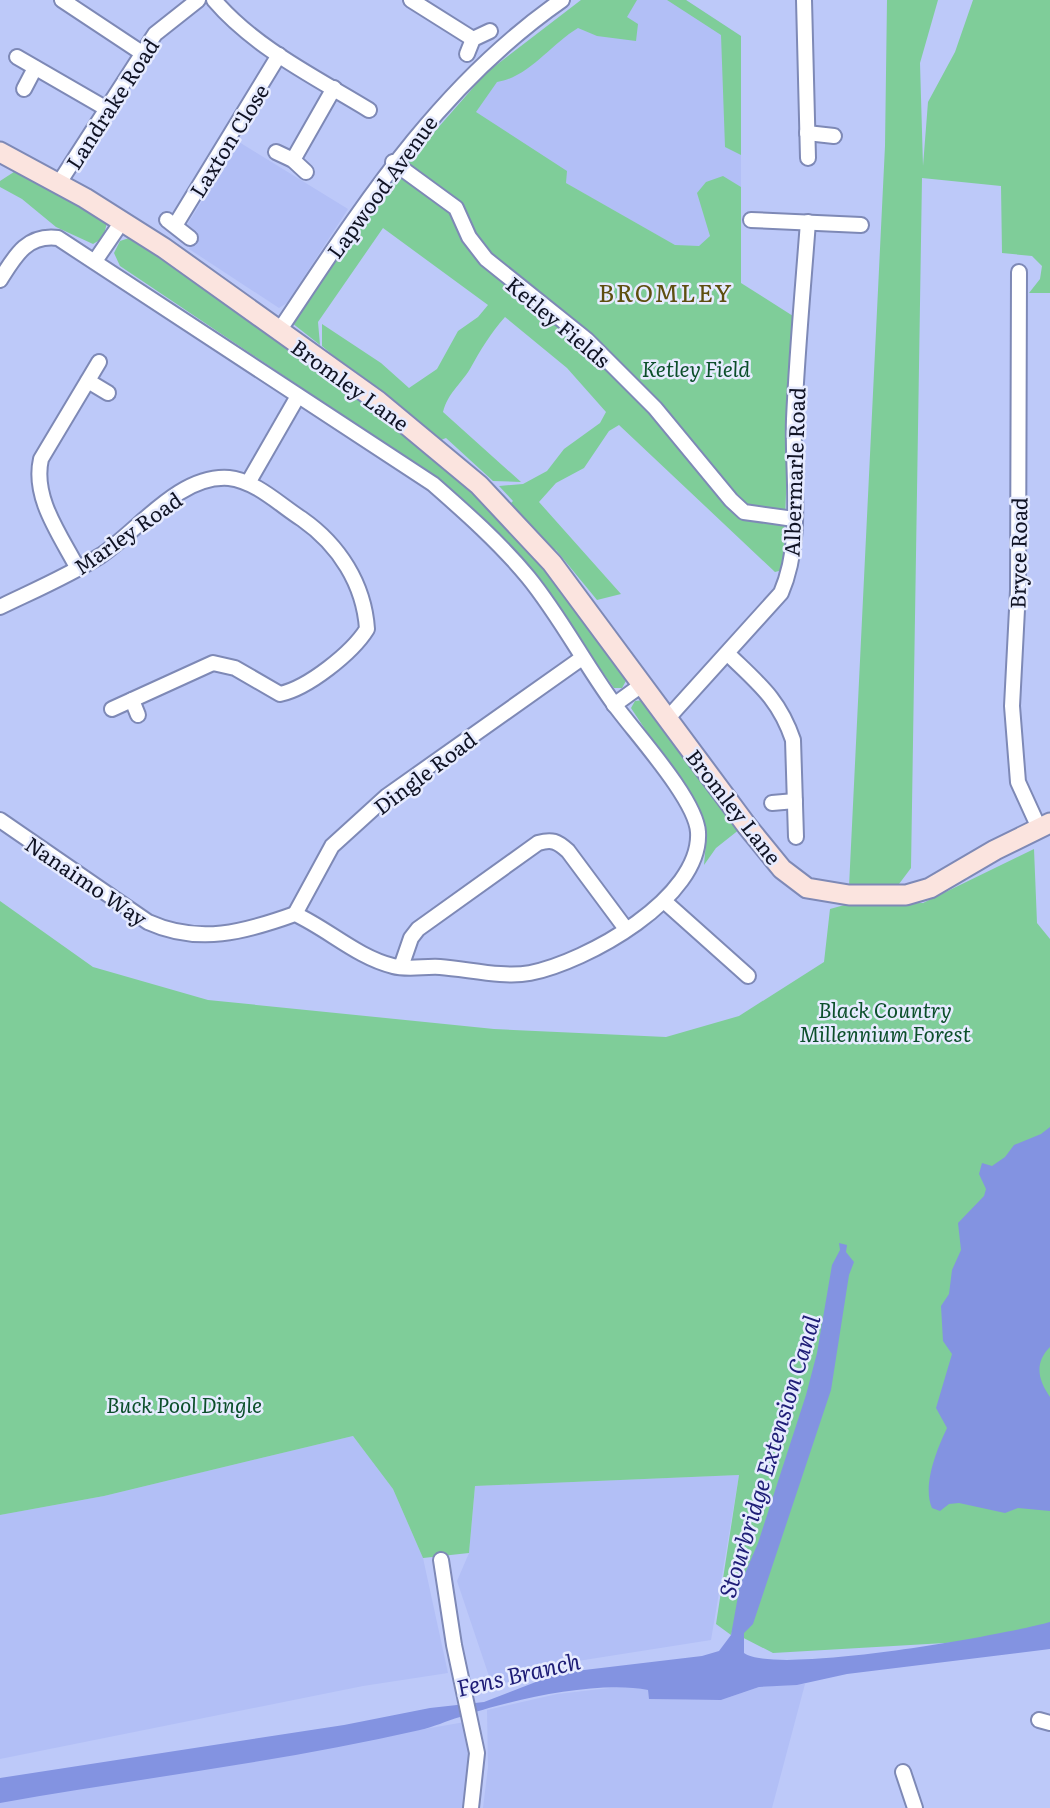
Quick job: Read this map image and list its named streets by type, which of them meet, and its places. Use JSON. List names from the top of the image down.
{
  "streets": {
    "street": [
      "Landrake Road",
      "Laxton Close",
      "Lapwood Avenue",
      "Ketley Fields",
      "Bromley Lane",
      "Albermarle Road",
      "Marley Road",
      "Bryce Road",
      "Dingle Road",
      "Nanaimo Way"
    ]
  },
  "crossings": [
    ["Landrake Road", "Bromley Lane"],
    ["Lapwood Avenue", "Ketley Fields"],
    ["Lapwood Avenue", "Bromley Lane"],
    ["Ketley Fields", "Albermarle Road"],
    ["Bromley Lane", "Albermarle Road"],
    ["Bromley Lane", "Bryce Road"],
    ["Bromley Lane", "Dingle Road"],
    ["Dingle Road", "Nanaimo Way"]
  ],
  "districts": ["BROMLEY"],
  "water": ["Stourbridge Extension Canal", "Fens Branch"],
  "parks": ["Ketley Field", "Black Country Millennium Forest", "Buck Pool Dingle"]
}
